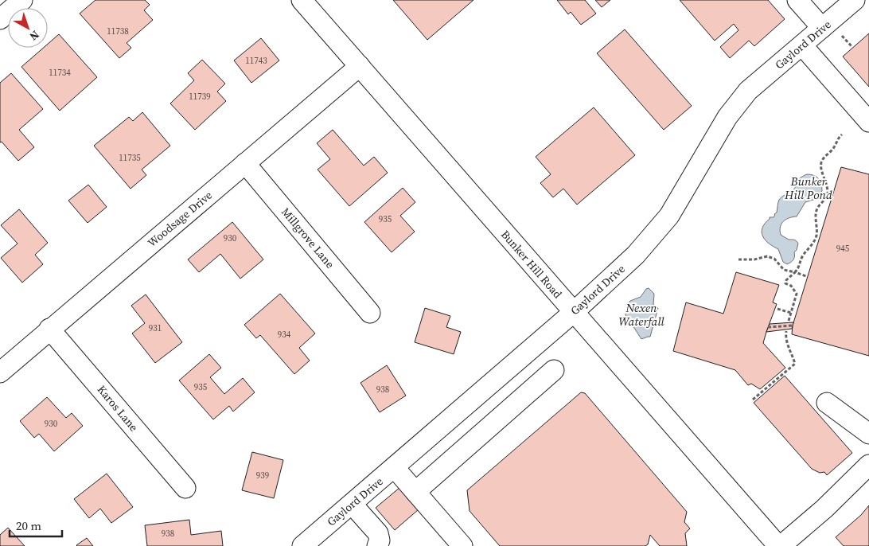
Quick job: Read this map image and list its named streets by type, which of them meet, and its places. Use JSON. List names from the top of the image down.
{
  "streets": {
    "street": [
      "Gaylord Drive",
      "Woodsage Drive",
      "Millgrove Lane",
      "Bunker Hill Road",
      "Karos Lane"
    ]
  },
  "crossings": [
    ["Gaylord Drive", "Bunker Hill Road"],
    ["Woodsage Drive", "Millgrove Lane"],
    ["Woodsage Drive", "Bunker Hill Road"],
    ["Woodsage Drive", "Karos Lane"]
  ],
  "water": ["Bunker Hill Pond", "Nexen Waterfall"],
  "house_numbers": [
    "11738",
    "11743",
    "11734",
    "11739",
    "11735",
    "935",
    "930",
    "945",
    "931",
    "934",
    "935",
    "938",
    "930",
    "939",
    "938"
  ],
  "scale_bar": "20 m",
  "north": "bottom right"
}
